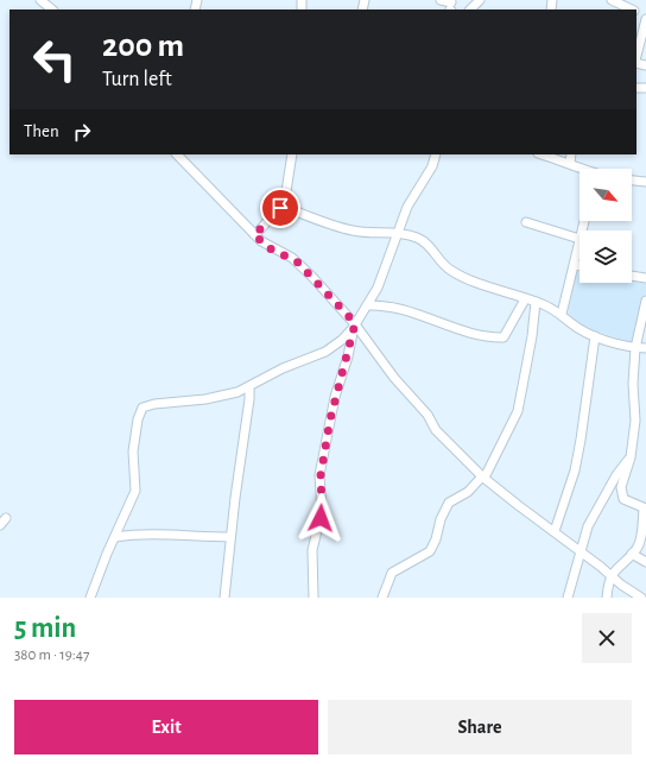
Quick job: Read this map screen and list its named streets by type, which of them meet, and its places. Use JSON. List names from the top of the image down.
{
  "north": "bottom right",
  "page": {
    "turn": ["200 m", "Turn left"],
    "then": "Then",
    "heading": ["5 min", "380 m · 19:47"],
    "buttons": ["Exit", "Share"]
  }
}
